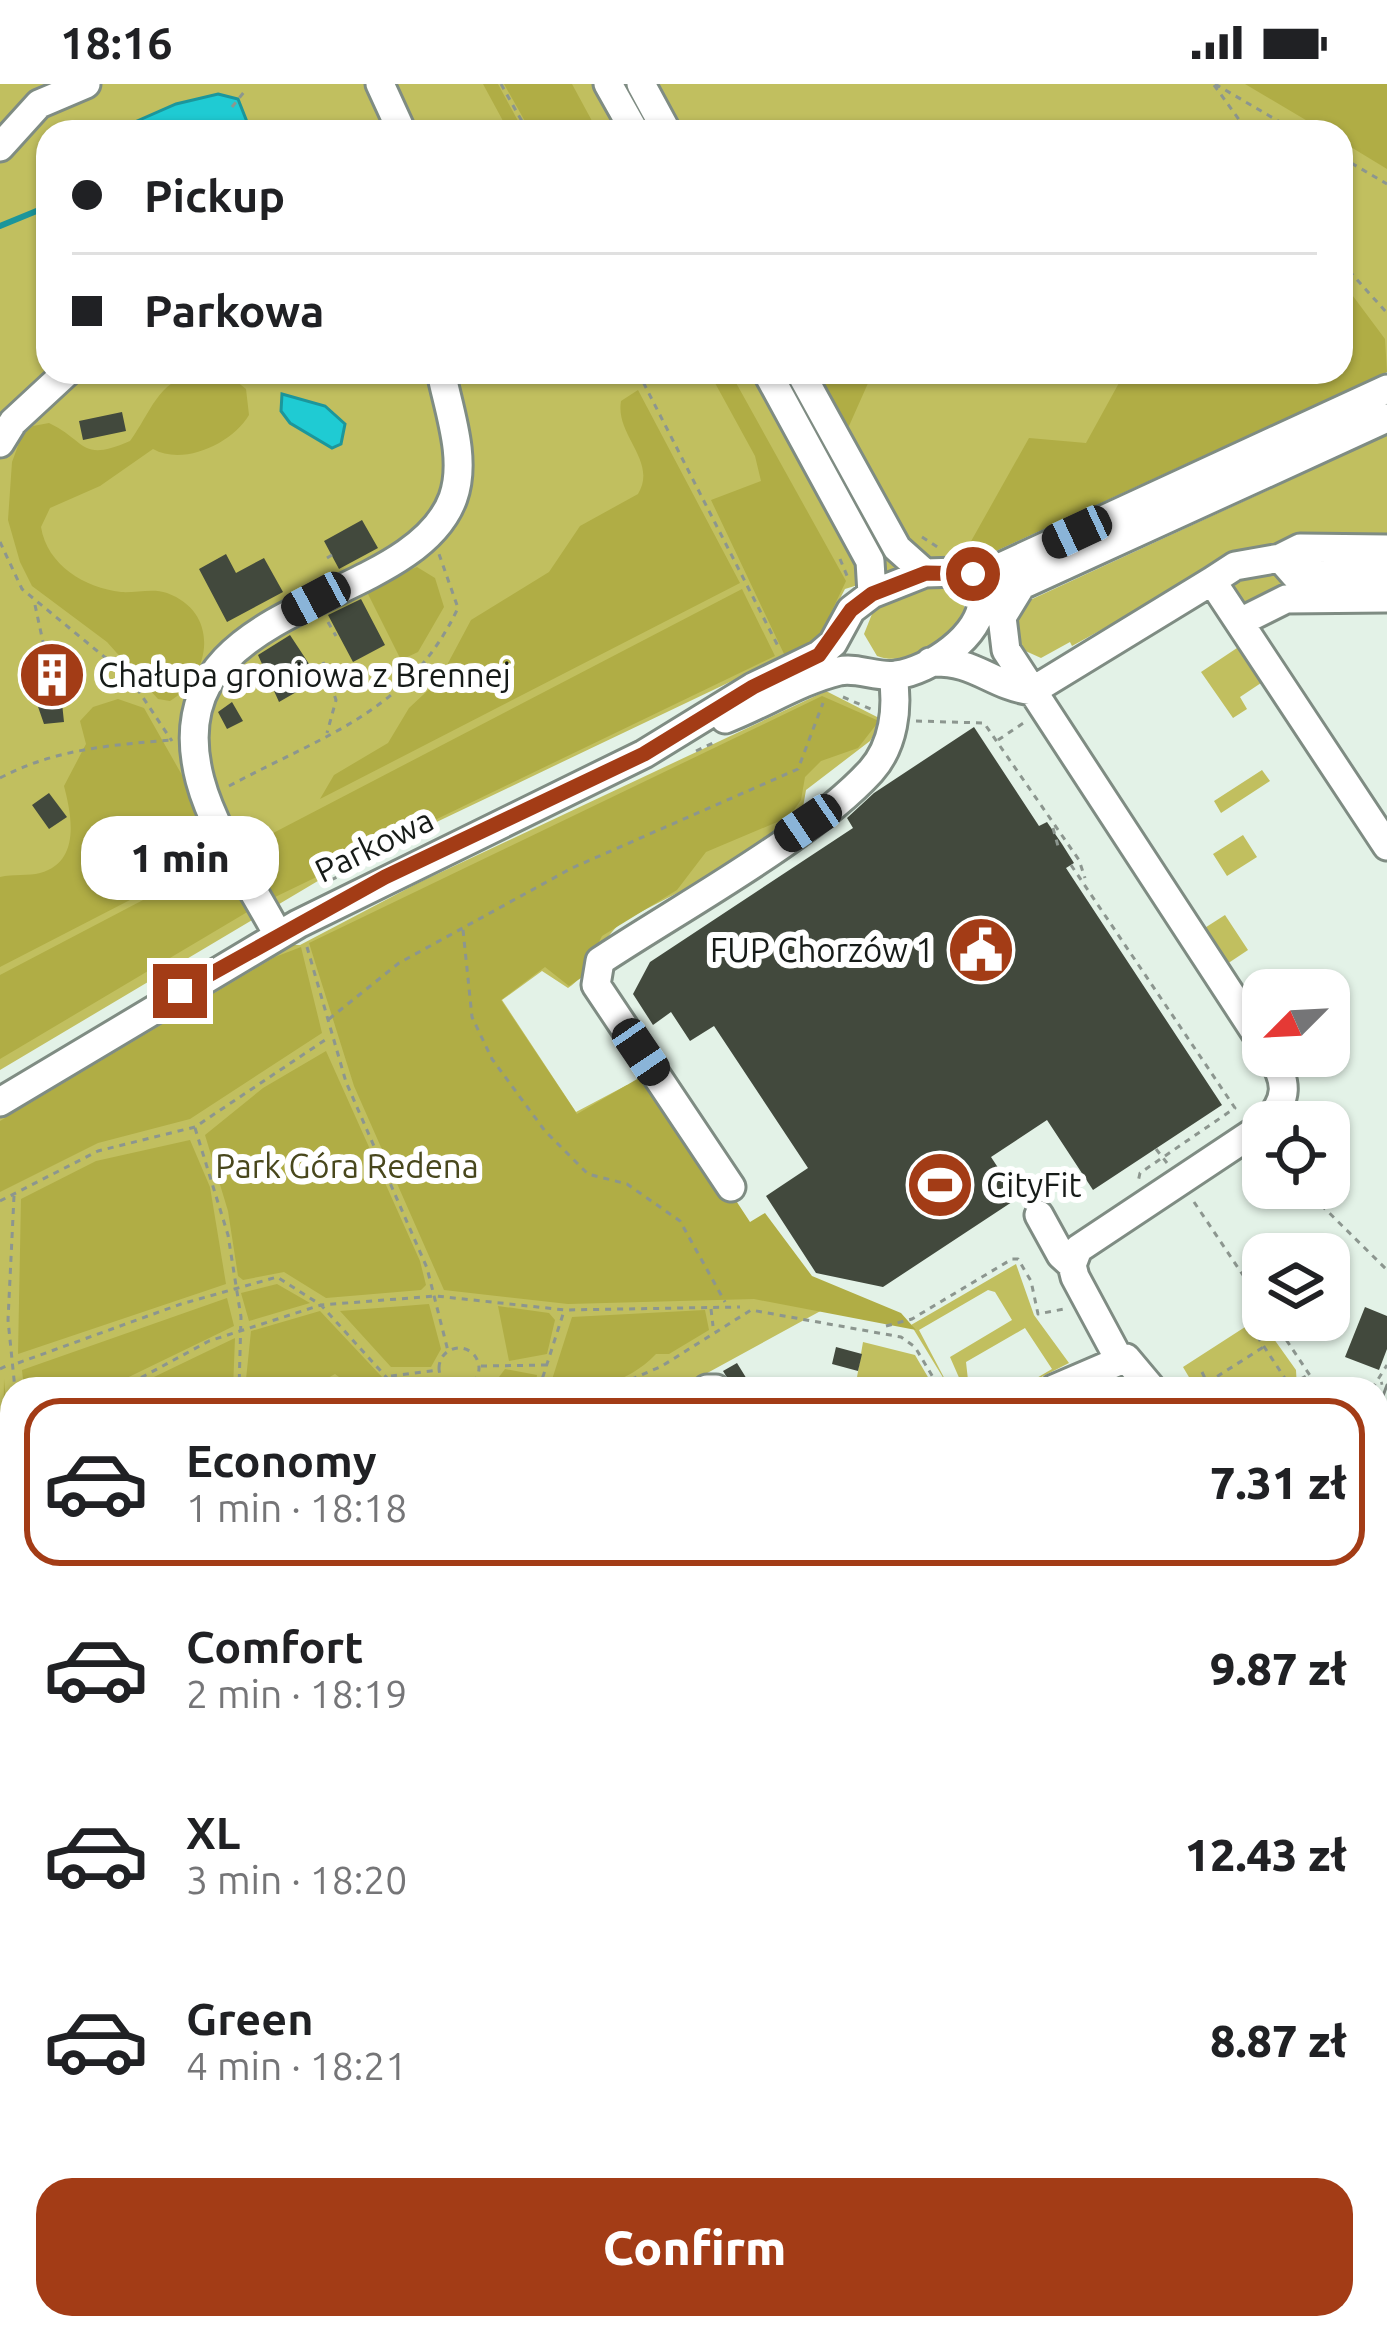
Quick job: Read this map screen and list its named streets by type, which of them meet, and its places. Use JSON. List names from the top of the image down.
{
  "streets": {
    "street": ["Parkowa"]
  },
  "parks": ["Park Góra Redena"],
  "places": {
    "building": ["Chałupa groniowa z Brennej"],
    "public building": ["FUP Chorzów 1"],
    "sports": ["CityFit"]
  },
  "north": "bottom left",
  "page": {
    "status": "18:16",
    "banner": ["Pickup", "Parkowa"],
    "bubble": "1 min",
    "list": [
      {
        "name": "Economy",
        "note": "1 min · 18:18",
        "value": "7.31 zł"
      },
      {
        "name": "Comfort",
        "note": "2 min · 18:19",
        "value": "9.87 zł"
      },
      {
        "name": "XL",
        "note": "3 min · 18:20",
        "value": "12.43 zł"
      },
      {
        "name": "Green",
        "note": "4 min · 18:21",
        "value": "8.87 zł"
      }
    ],
    "buttons": "Confirm"
  }
}
